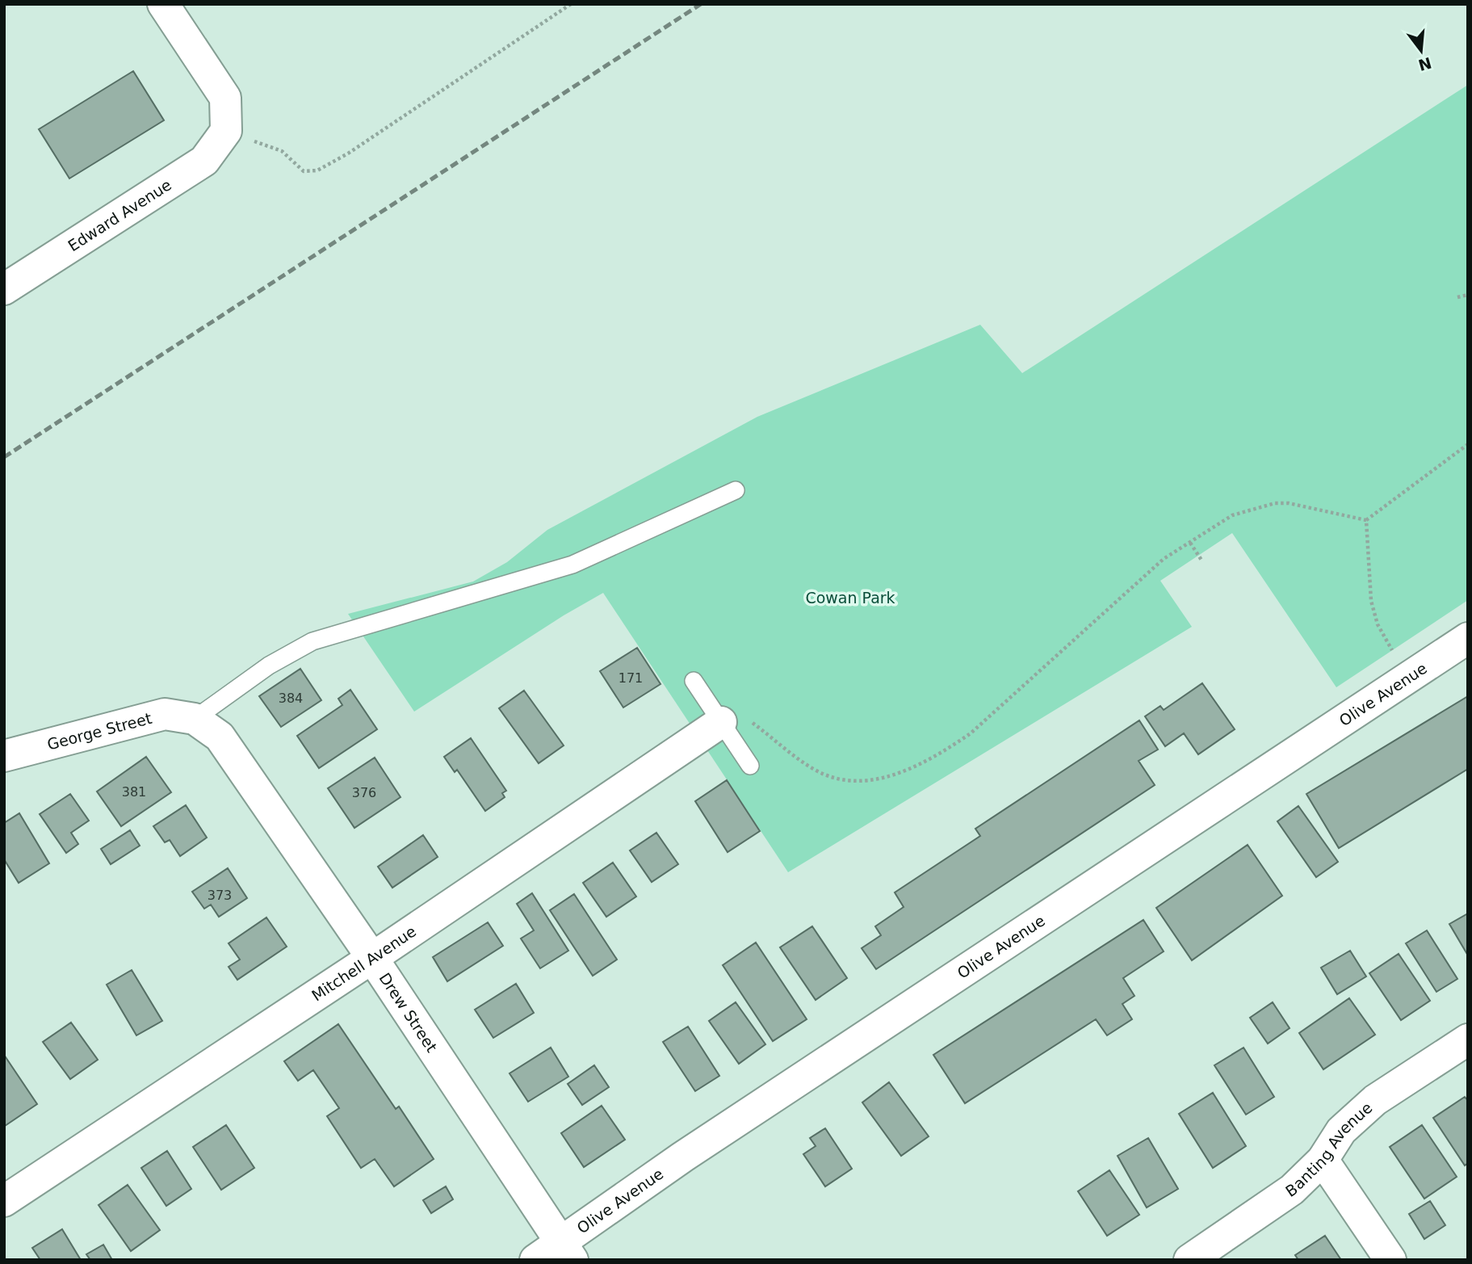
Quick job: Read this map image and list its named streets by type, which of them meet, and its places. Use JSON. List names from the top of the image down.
{
  "streets": {
    "street": [
      "Edward Avenue",
      "Olive Avenue",
      "George Street",
      "Mitchell Avenue",
      "Drew Street",
      "Banting Avenue"
    ]
  },
  "crossings": [
    ["Olive Avenue", "Drew Street"],
    ["George Street", "Drew Street"],
    ["Mitchell Avenue", "Drew Street"]
  ],
  "parks": ["Cowan Park"],
  "house_numbers": [
    "171",
    "384",
    "381",
    "376",
    "373"
  ],
  "north": "bottom"
}
